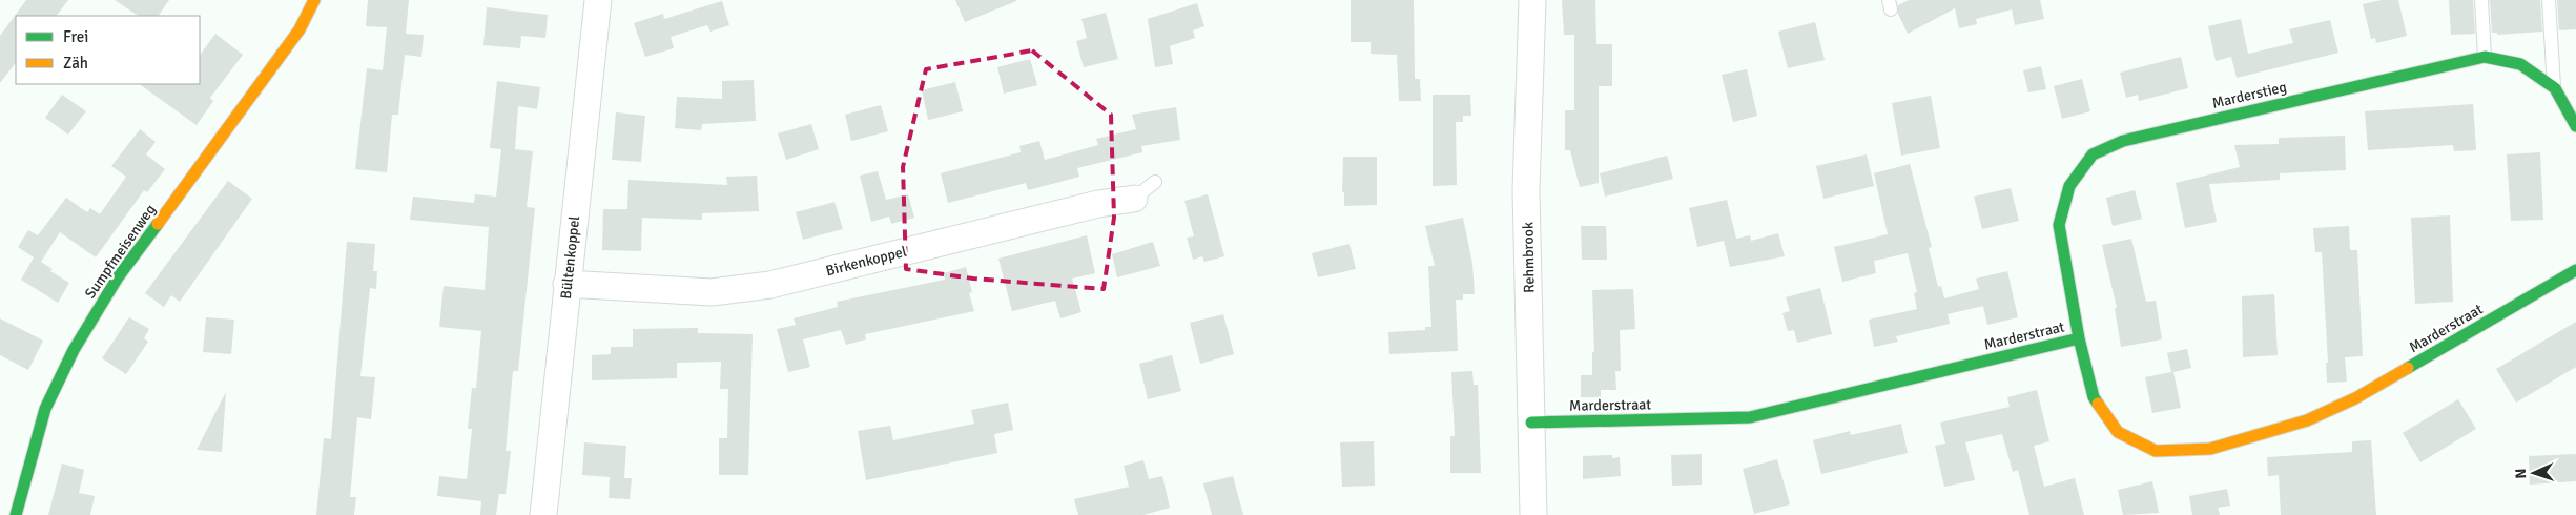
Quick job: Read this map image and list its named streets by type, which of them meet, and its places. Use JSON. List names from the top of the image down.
{
  "streets": {
    "street": [
      "Marderstieg",
      "Sumpfmeisenweg",
      "Bültenkoppel",
      "Rehmbrook",
      "Birkenkoppel",
      "Marderstraat"
    ]
  },
  "crossings": [
    ["Marderstieg", "Marderstraat"],
    ["Bültenkoppel", "Birkenkoppel"],
    ["Rehmbrook", "Marderstraat"]
  ],
  "legend": ["Frei", "Zäh"],
  "north": "left"
}
